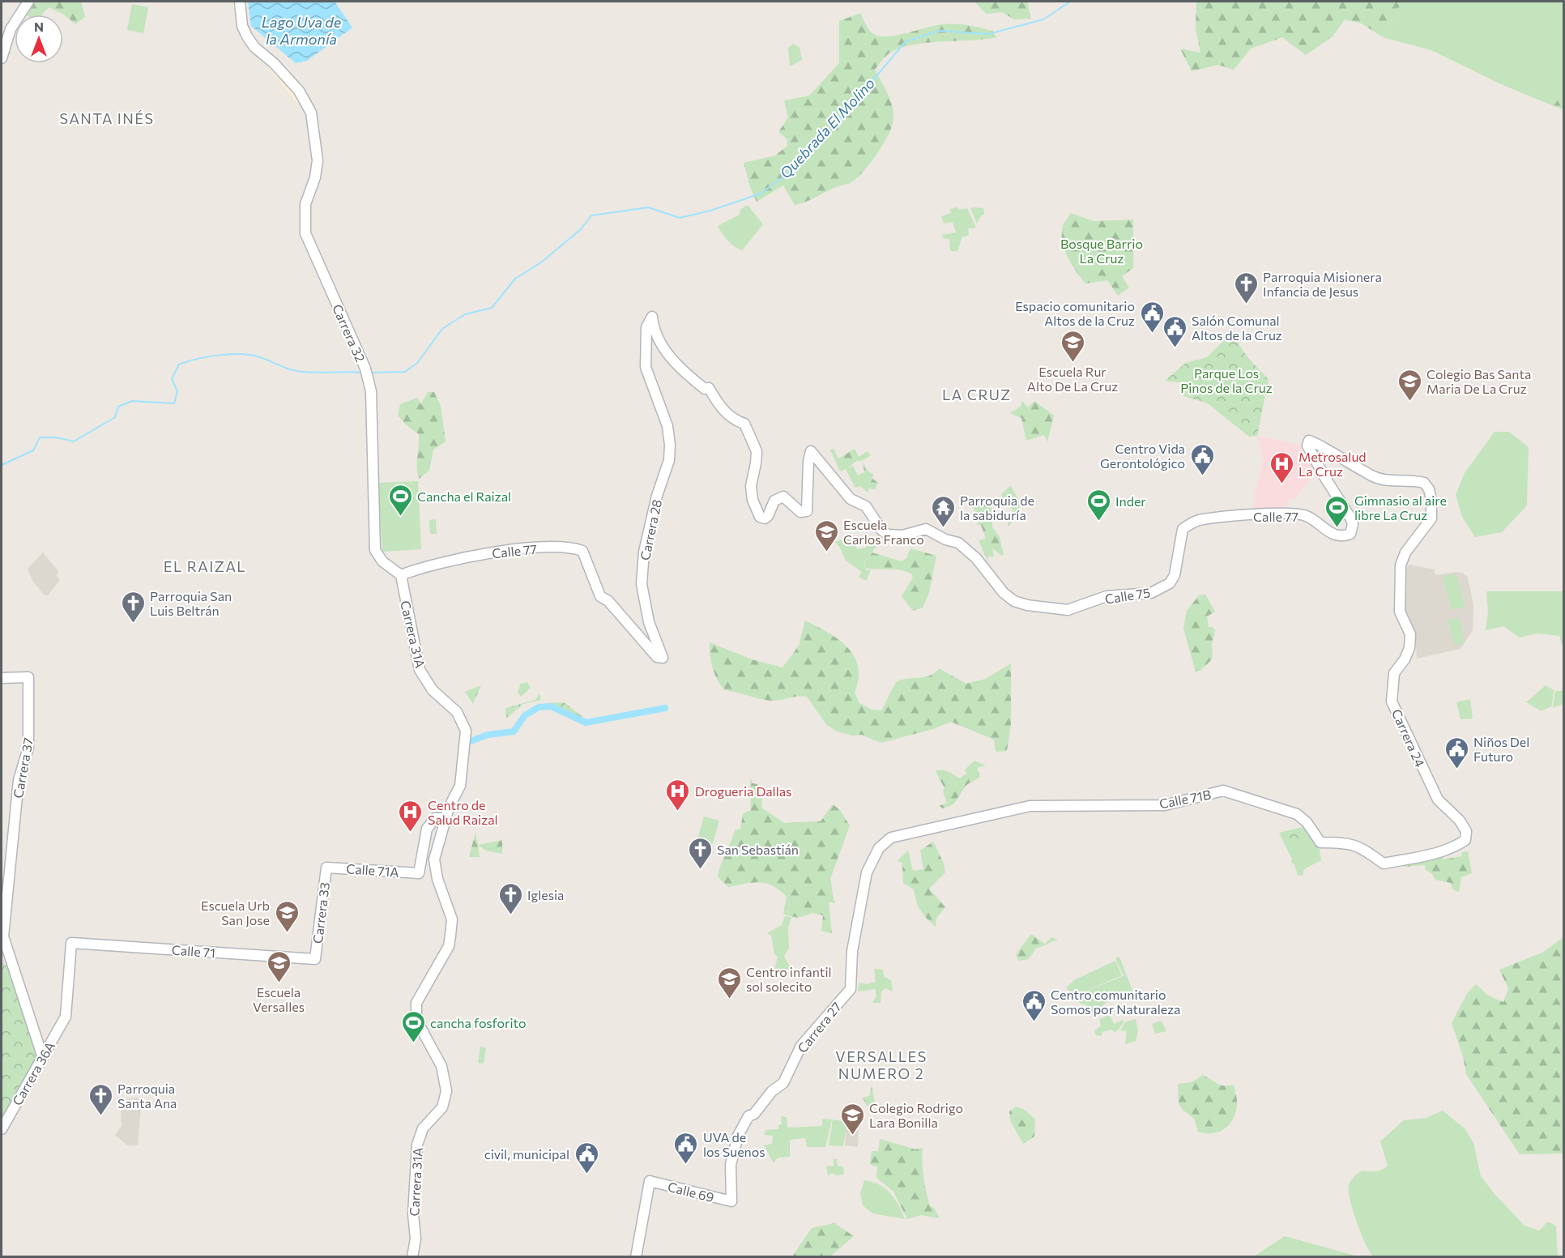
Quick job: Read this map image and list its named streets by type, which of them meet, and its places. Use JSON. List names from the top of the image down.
{
  "streets": {
    "street": [
      "Carrera 32",
      "Calle 77",
      "Carrera 28",
      "Calle 75",
      "Carrera 31A",
      "Carrera 24",
      "Carrera 37",
      "Calle 71B",
      "Calle 71A",
      "Carrera 33",
      "Calle 71",
      "Carrera 27",
      "Carrera 36A",
      "Calle 69"
    ]
  },
  "crossings": [
    ["Carrera 32", "Calle 77"],
    ["Carrera 32", "Carrera 31A"],
    ["Calle 77", "Carrera 28"],
    ["Calle 77", "Calle 75"],
    ["Calle 77", "Carrera 31A"],
    ["Calle 77", "Carrera 24"],
    ["Carrera 28", "Calle 75"],
    ["Carrera 31A", "Calle 71A"],
    ["Carrera 24", "Calle 71B"],
    ["Carrera 37", "Carrera 36A"],
    ["Calle 71B", "Carrera 27"],
    ["Calle 71A", "Carrera 33"],
    ["Carrera 33", "Calle 71"],
    ["Calle 71", "Carrera 36A"],
    ["Carrera 27", "Calle 69"]
  ],
  "districts": [
    "SANTA INÉS",
    "LA CRUZ",
    "EL RAIZAL",
    "VERSALLES NUMERO 2"
  ],
  "water": ["Lago Uva de la Armonía", "Quebrada El Molino"],
  "parks": ["Bosque Barrio La Cruz", "Parque Los Pinos de la Cruz"],
  "places": {
    "church": [
      "Parroquia Misionera Infancia de Jesus",
      "Parroquia San Luis Beltrán",
      "San Sebastián",
      "Iglesia",
      "Parroquia Santa Ana"
    ],
    "public building": [
      "Espacio comunitario Altos de la Cruz",
      "Salón Comunal Altos de la Cruz",
      "Centro Vida Gerontológico",
      "Niños Del Futuro",
      "Centro comunitario Somos por Naturaleza",
      "UVA de los Suenos",
      "civil, municipal"
    ],
    "school or university": [
      "Escuela Rur Alto De La Cruz",
      "Colegio Bas Santa Maria De La Cruz",
      "Escuela Carlos Franco",
      "Escuela Urb San Jose",
      "Escuela Versalles",
      "Centro infantil sol solecito",
      "Colegio Rodrigo Lara Bonilla"
    ],
    "hospital": ["Metrosalud La Cruz", "Drogueria Dallas", "Centro de Salud Raizal"],
    "sports": [
      "Cancha el Raizal",
      "Inder",
      "Gimnasio al aire libre La Cruz",
      "cancha fosforito"
    ],
    "temple": ["Parroquia de la sabiduría"]
  },
  "north": "top"
}
